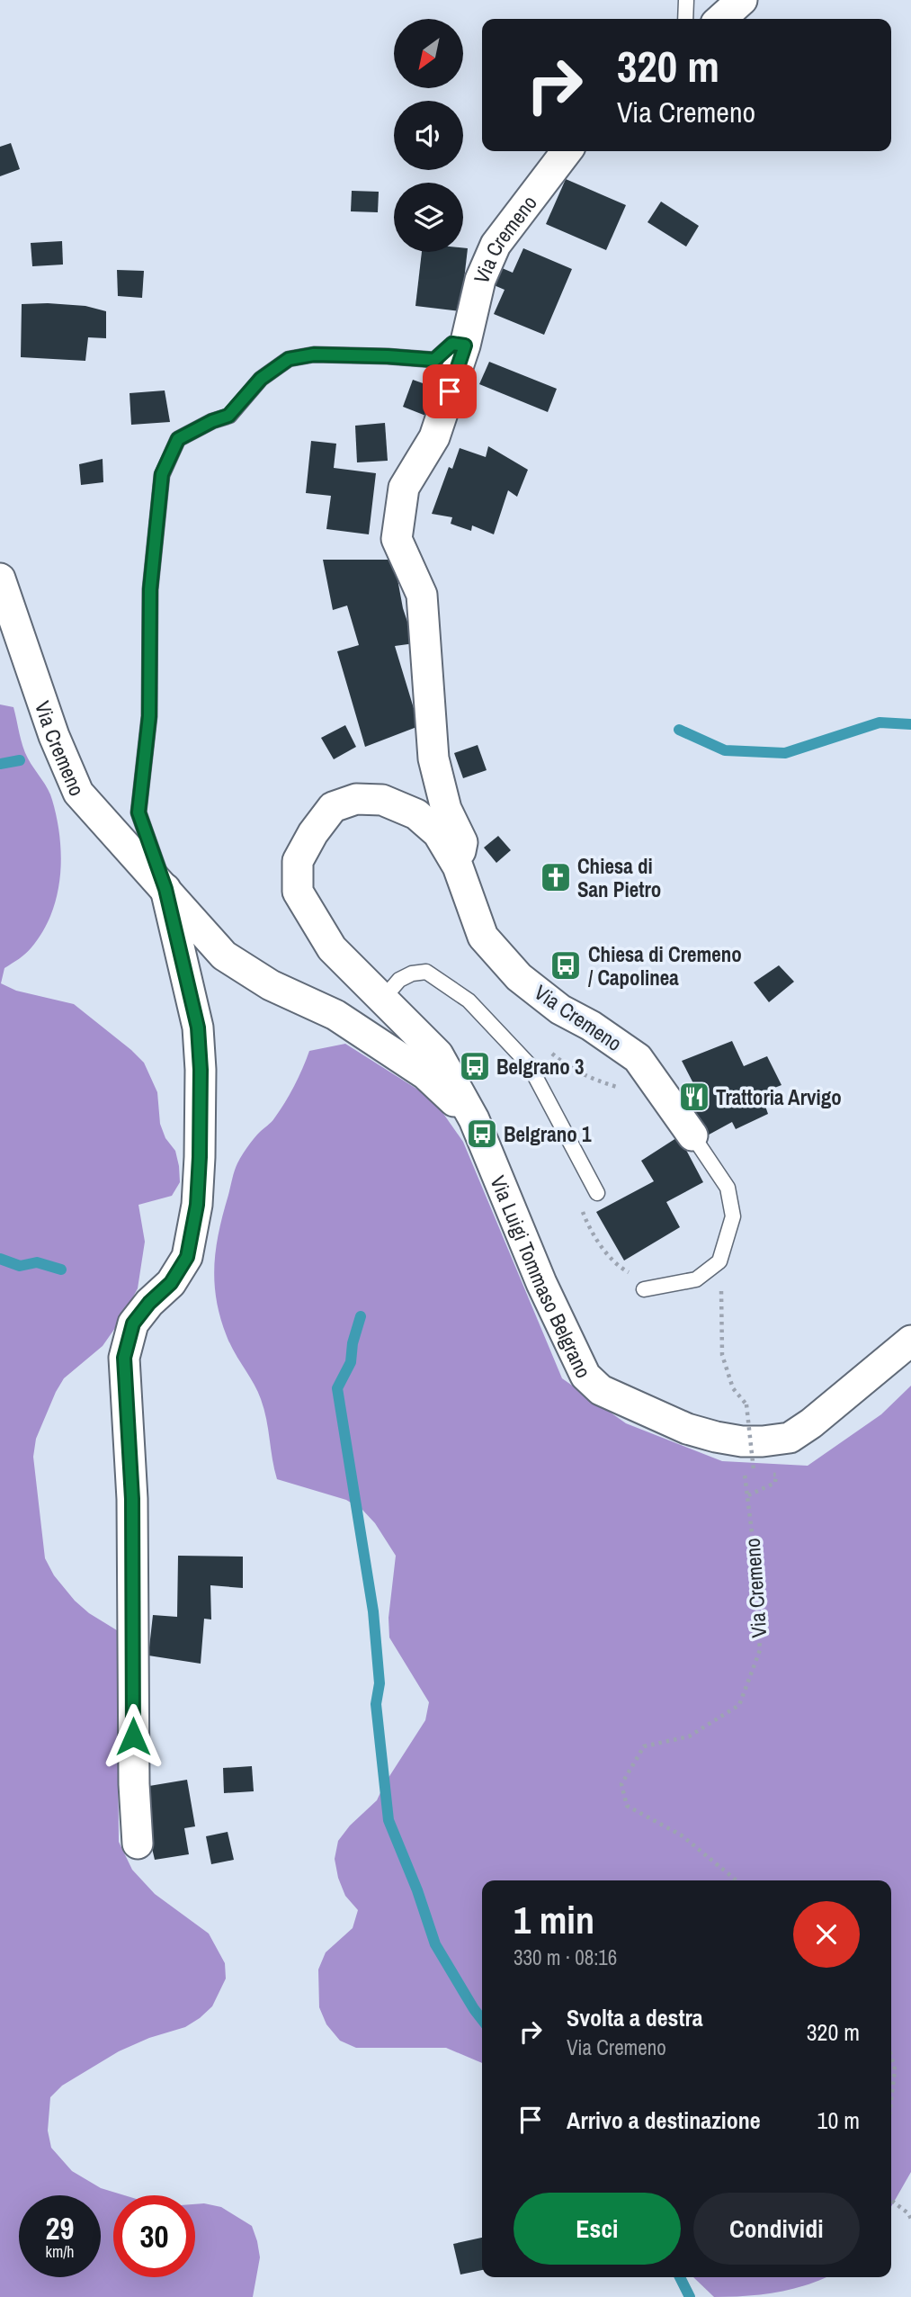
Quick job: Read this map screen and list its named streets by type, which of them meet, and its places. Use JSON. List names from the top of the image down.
{
  "streets": {
    "street": ["Via Cremeno", "Via Luigi Tommaso Belgrano"]
  },
  "crossings": [
    ["Via Cremeno", "Via Luigi Tommaso Belgrano"]
  ],
  "places": {
    "church": ["Chiesa di San Pietro"],
    "bus stop": ["Chiesa di Cremeno / Capolinea", "Belgrano 3", "Belgrano 1"],
    "restaurant": ["Trattoria Arvigo"]
  },
  "north": "bottom left",
  "page": {
    "turn": ["320 m", "Via Cremeno"],
    "heading": ["1 min", "330 m · 08:16"],
    "list": [
      {
        "name": "Svolta a destra",
        "note": "Via Cremeno",
        "value": "320 m"
      },
      {
        "name": "Arrivo a destinazione",
        "value": "10 m"
      }
    ],
    "buttons": ["Esci", "Condividi"],
    "speed": "29 km/h",
    "limit": "30"
  }
}
